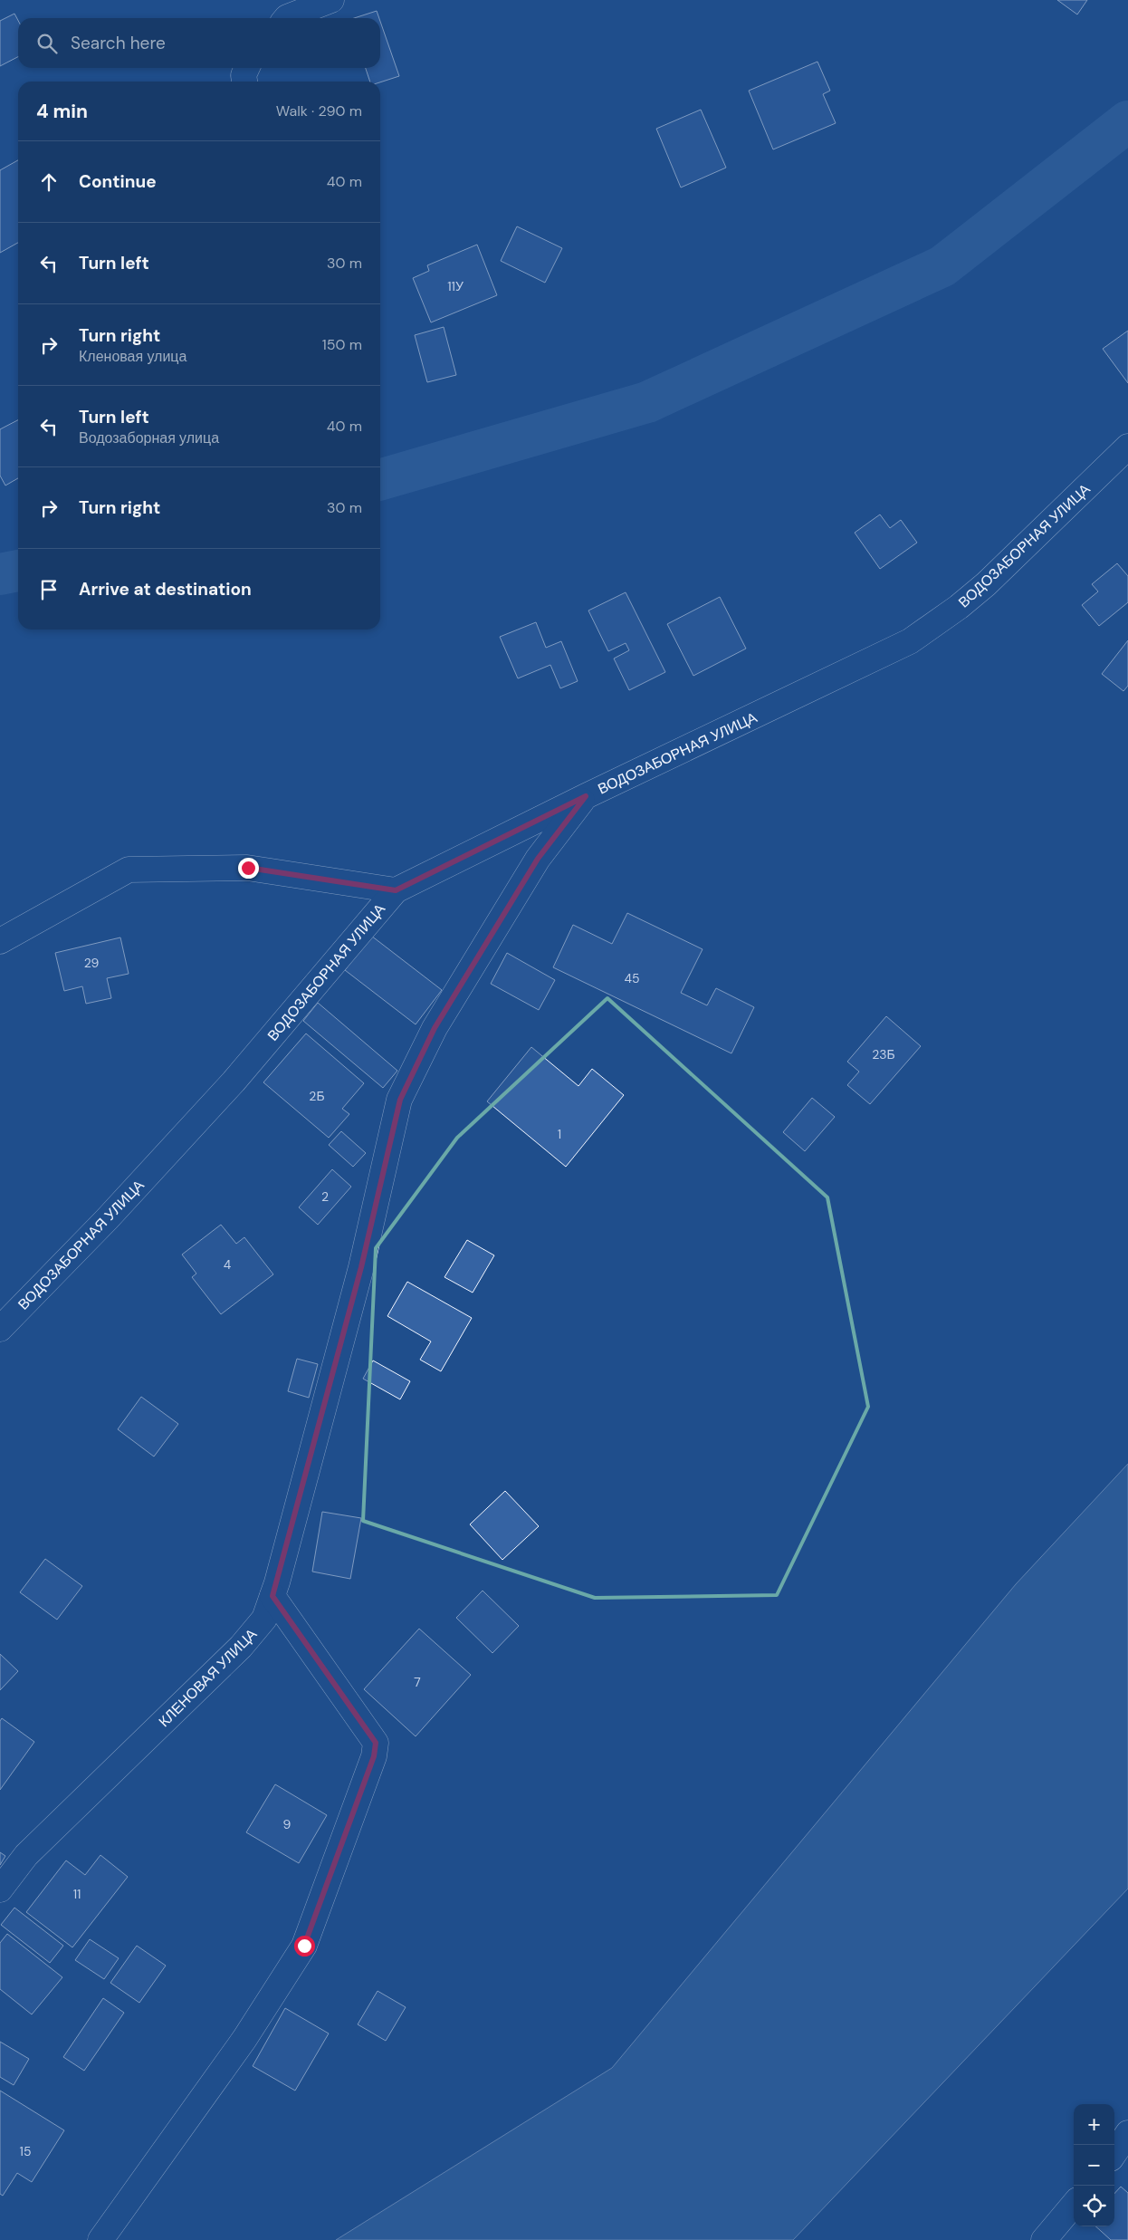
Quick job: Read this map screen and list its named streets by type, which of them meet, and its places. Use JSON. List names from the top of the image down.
{
  "streets": {
    "street": ["ВОДОЗАБОРНАЯ УЛИЦА", "КЛЕНОВАЯ УЛИЦА"]
  },
  "crossings": [
    ["ВОДОЗАБОРНАЯ УЛИЦА", "КЛЕНОВАЯ УЛИЦА"]
  ],
  "house_numbers": [
    "11У",
    "29",
    "45",
    "23Б",
    "2Б",
    "1",
    "2",
    "4",
    "7",
    "9",
    "11",
    "15"
  ],
  "page": {
    "search": "Search here",
    "heading": ["4 min", "Walk · 290 m"],
    "list": [
      ["Continue", "40 m"],
      ["Turn left", "30 m"],
      ["Turn right", "Кленовая улица", "150 m"],
      ["Turn left", "Водозаборная улица", "40 m"],
      ["Turn right", "30 m"],
      "Arrive at destination"
    ],
    "map_buttons": ["+", "−"]
  }
}
